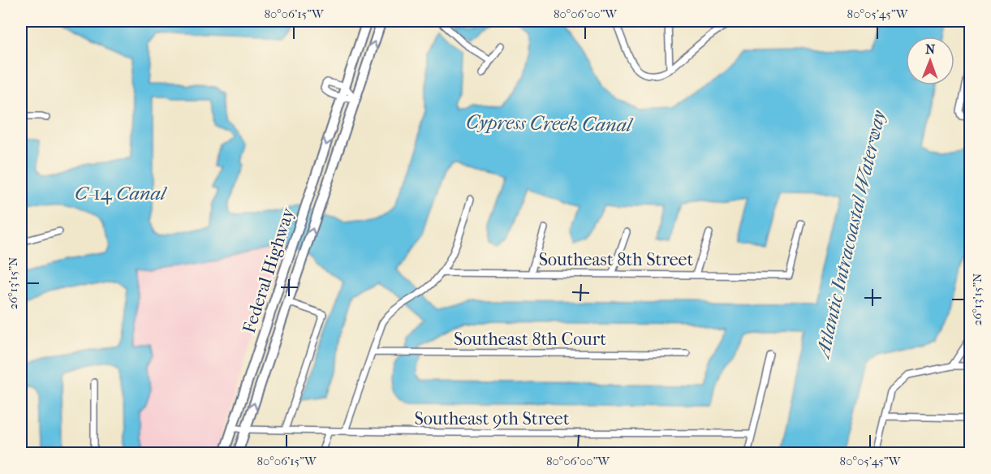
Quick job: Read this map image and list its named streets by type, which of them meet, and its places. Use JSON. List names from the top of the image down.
{
  "streets": {
    "main road": ["Federal Highway"],
    "street": ["Southeast 8th Street", "Southeast 8th Court", "Southeast 9th Street"]
  },
  "crossings": [
    ["Federal Highway", "Southeast 9th Street"]
  ],
  "water": ["Cypress Creek Canal", "C-14 Canal", "Atlantic Intracoastal Waterway"],
  "north": "top",
  "coordinates": [
    "80°06'15\"W",
    "80°06'00\"W",
    "80°05'45\"W",
    "26°13'15\"N"
  ]
}
